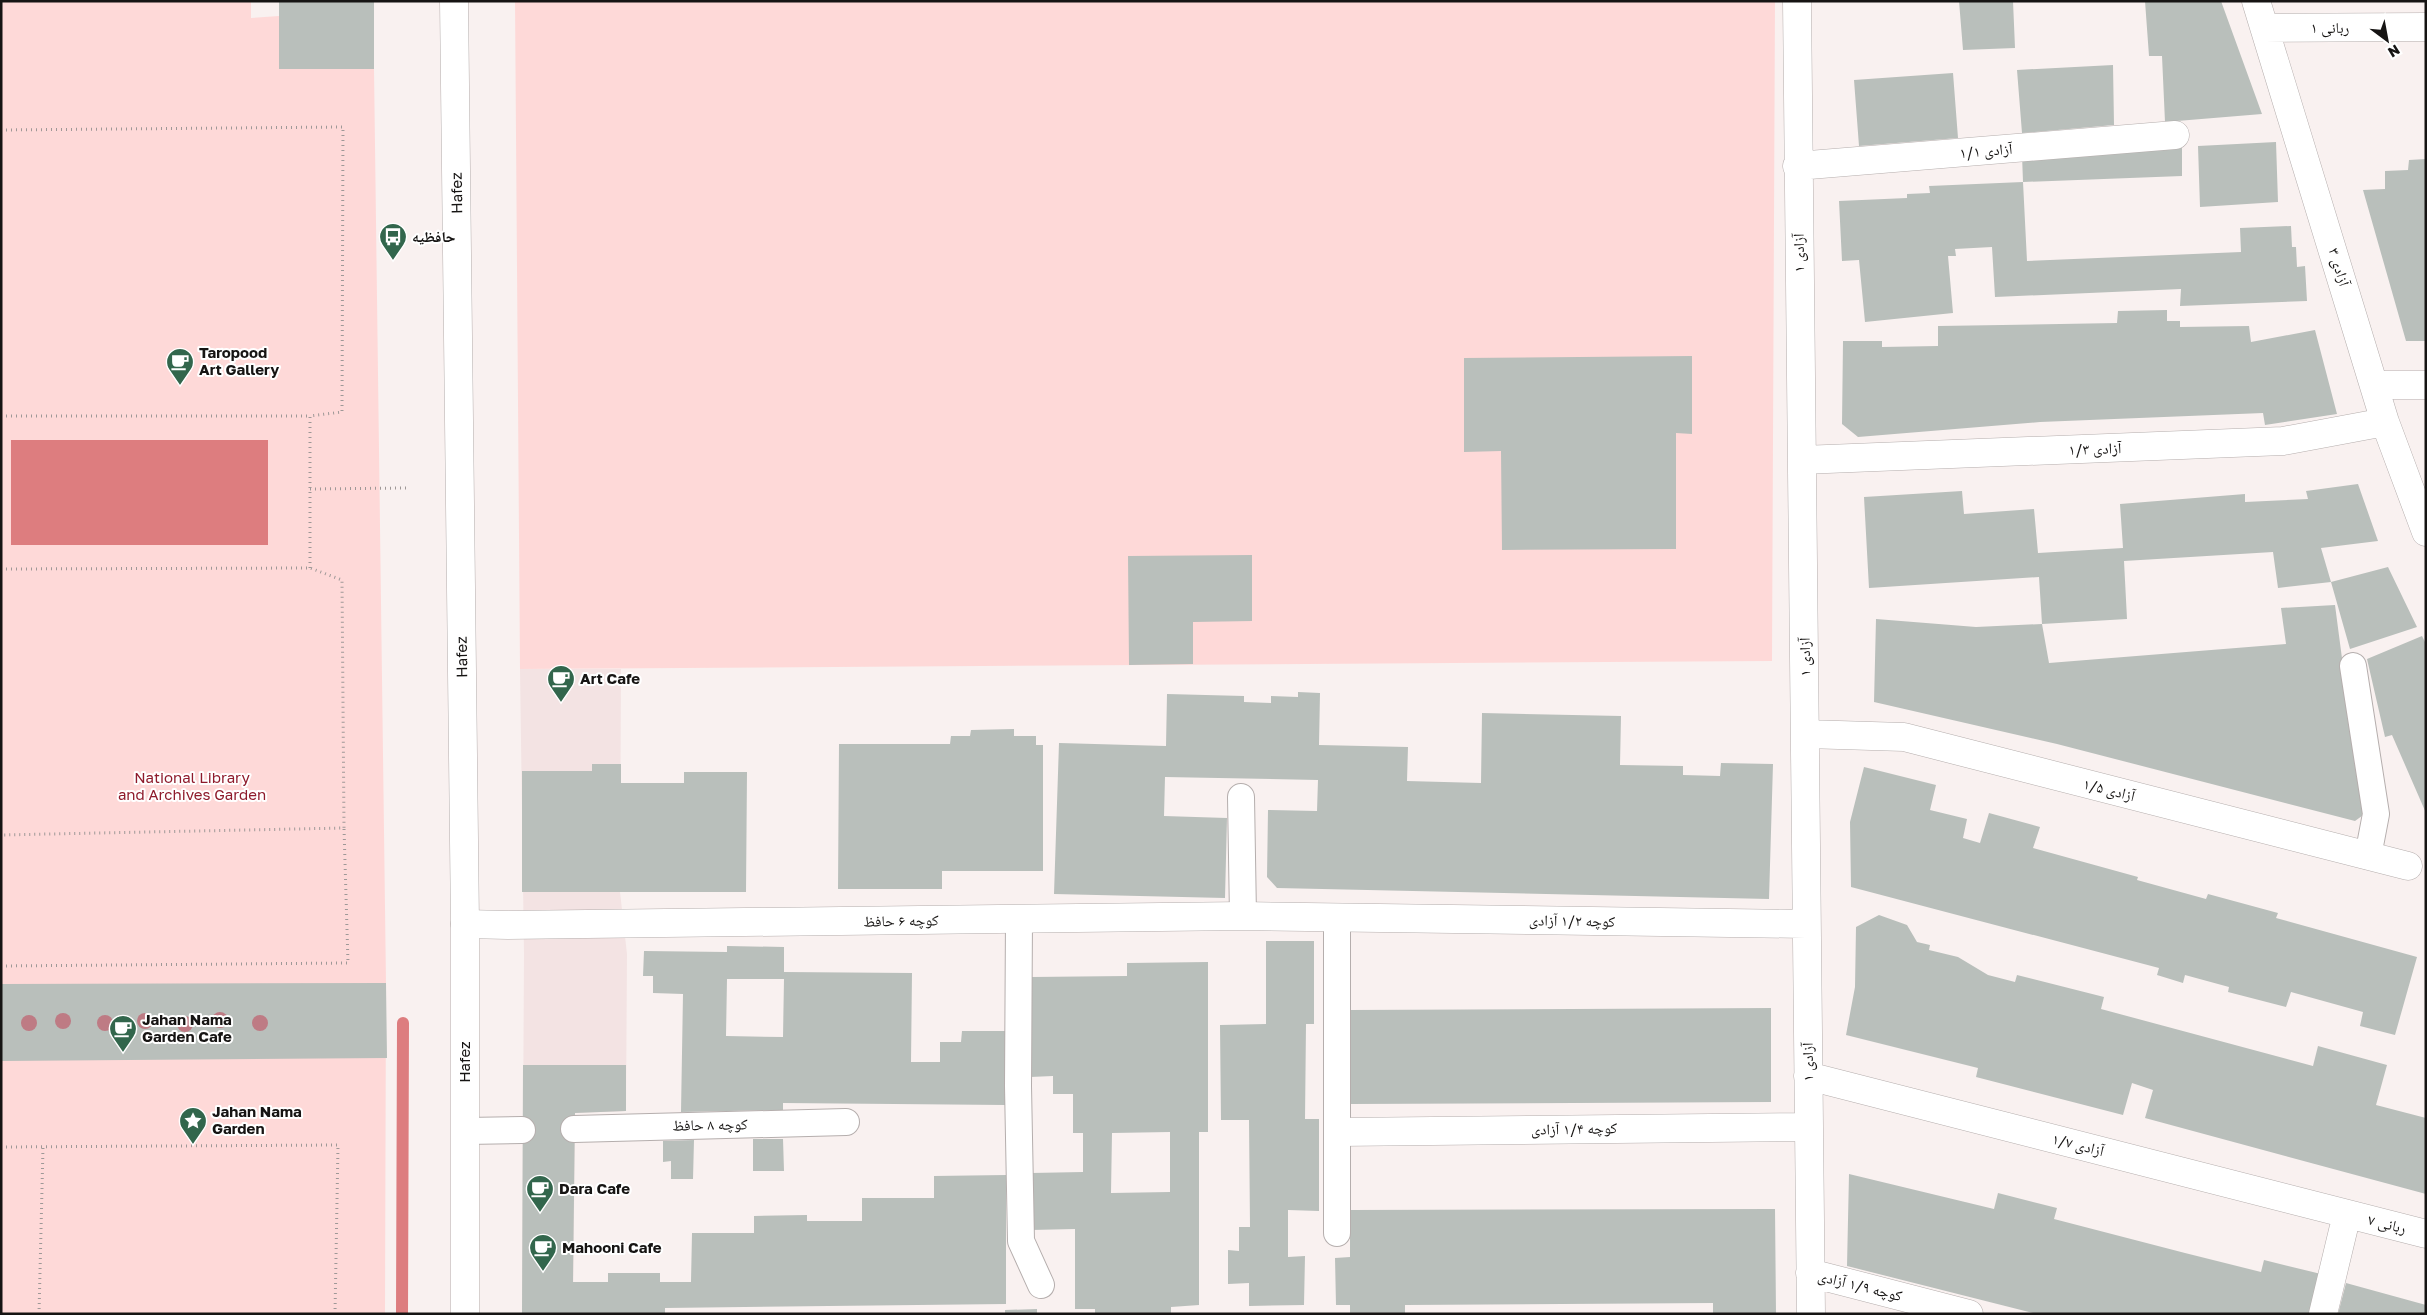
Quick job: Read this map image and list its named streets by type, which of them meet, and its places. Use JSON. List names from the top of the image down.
{
  "streets": {
    "street": [
      "ربانی ۱",
      "آزادی ۱/۱",
      "Hafez",
      "آزادی ۱",
      "۳ آزادی",
      "آزادی ۱/۳",
      "آزادی ۱/۵",
      "کوچه ۶ حافظ",
      "کوچه ۱/۲ آزادی",
      "کوچه ۱/۴ آزادی",
      "آزادی ۱/۷",
      "ربانی ۷",
      "کوچه ۱/۹ آزادی"
    ],
    "lane": ["کوچه ۸ حافظ"]
  },
  "crossings": [
    ["ربانی ۱", "۳ آزادی"],
    ["آزادی ۱/۱", "آزادی ۱"],
    ["Hafez", "کوچه ۶ حافظ"],
    ["آزادی ۱", "آزادی ۱/۳"],
    ["آزادی ۱", "آزادی ۱/۵"],
    ["آزادی ۱", "کوچه ۱/۲ آزادی"],
    ["آزادی ۱", "کوچه ۱/۴ آزادی"],
    ["آزادی ۱", "آزادی ۱/۷"],
    ["آزادی ۱", "کوچه ۱/۹ آزادی"],
    ["۳ آزادی", "آزادی ۱/۳"],
    ["کوچه ۶ حافظ", "کوچه ۱/۲ آزادی"],
    ["آزادی ۱/۷", "ربانی ۷"]
  ],
  "parks": ["National Library and Archives Garden"],
  "places": {
    "bus stop": ["حافظیه"],
    "cafe": [
      "Taropood Art Gallery",
      "Art Cafe",
      "Jahan Nama Garden Cafe",
      "Dara Cafe",
      "Mahooni Cafe"
    ],
    "place": ["Jahan Nama Garden"]
  },
  "north": "bottom right"
}
